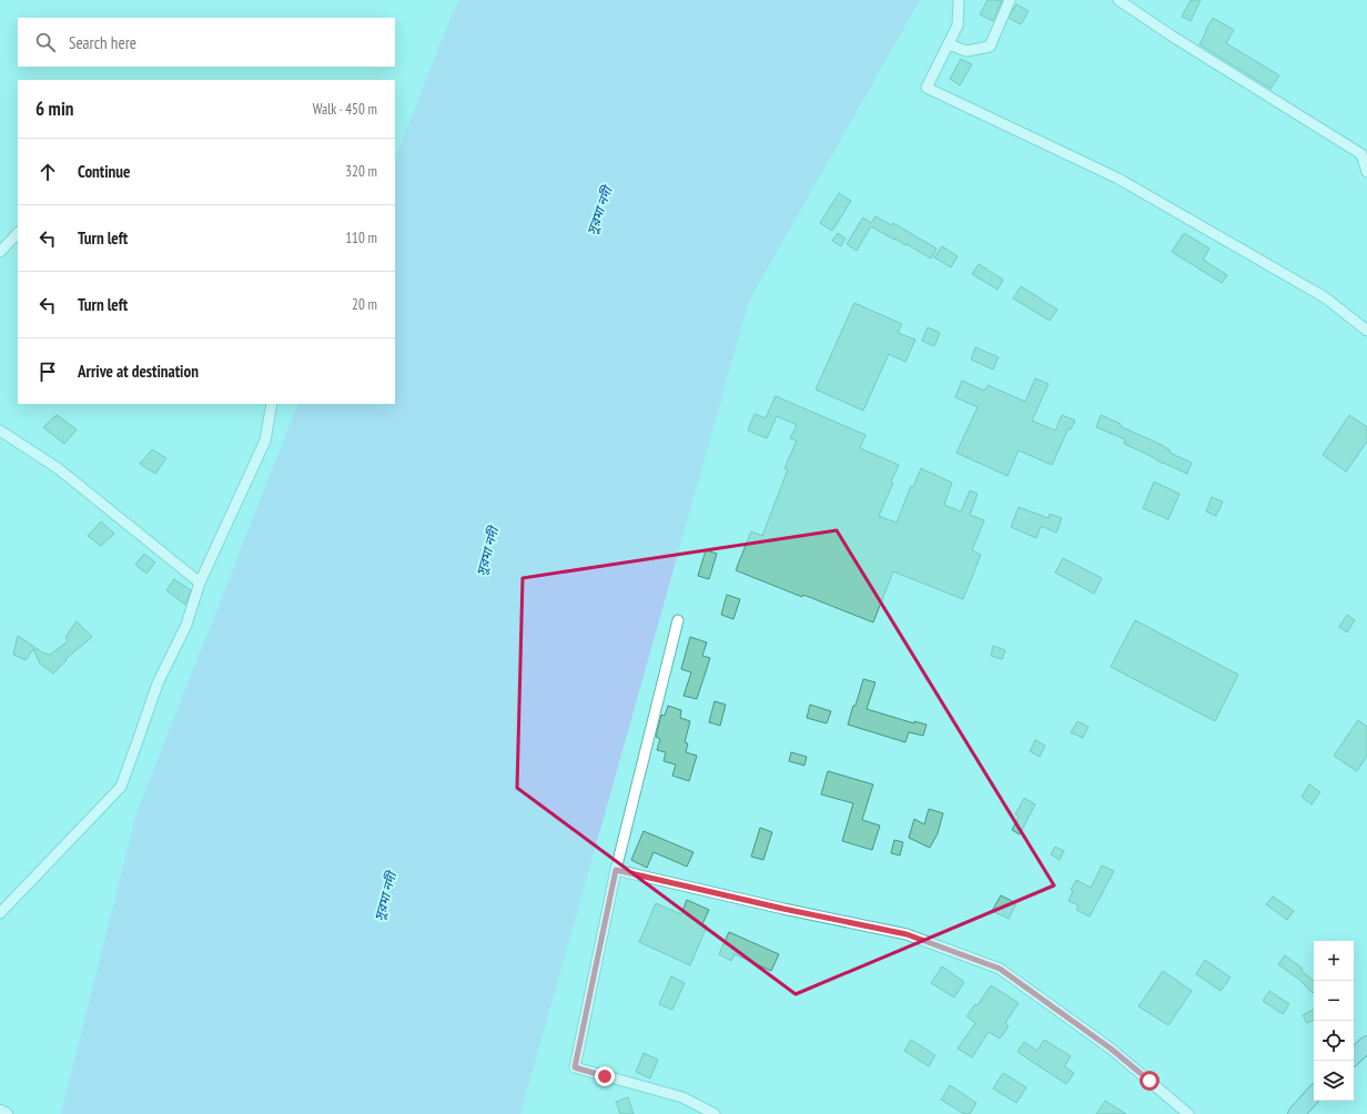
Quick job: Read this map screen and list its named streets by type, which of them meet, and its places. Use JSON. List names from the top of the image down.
{
  "water": ["সুরমা নদী"],
  "page": {
    "search": "Search here",
    "heading": ["6 min", "Walk · 450 m"],
    "list": [
      ["Continue", "320 m"],
      ["Turn left", "110 m"],
      ["Turn left", "20 m"],
      "Arrive at destination"
    ],
    "map_buttons": ["+", "−"]
  }
}
